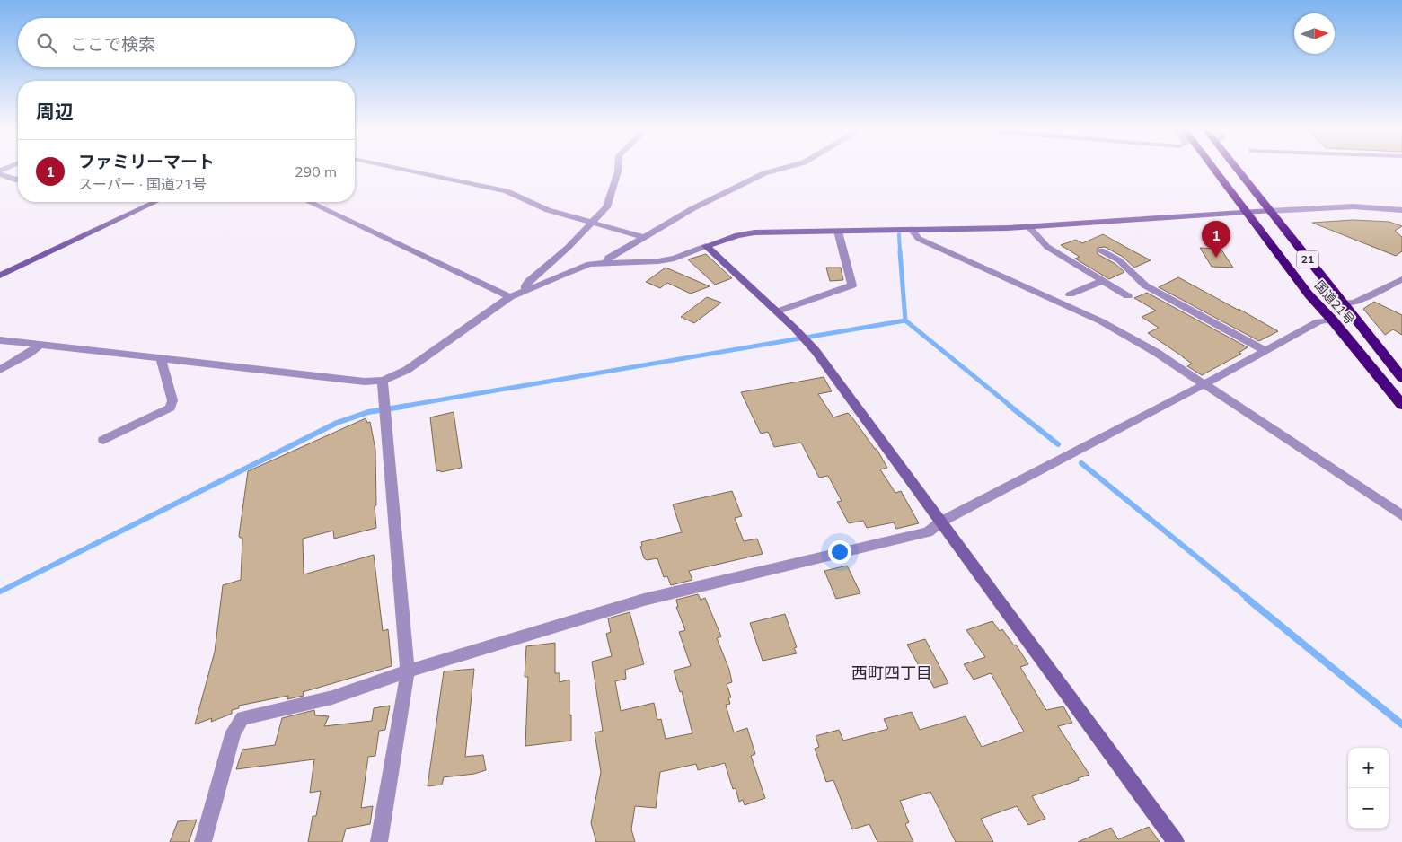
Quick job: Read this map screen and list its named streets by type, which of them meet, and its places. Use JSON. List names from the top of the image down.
{
  "streets": {
    "highway": ["21", "国道21号"]
  },
  "districts": ["西町四丁目"],
  "north": "right",
  "page": {
    "search": "ここで検索",
    "heading": "周辺",
    "list": [
      {
        "mark": "1",
        "name": "ファミリーマート",
        "note": "スーパー · 国道21号",
        "value": "290 m"
      }
    ],
    "pins": "1",
    "map_buttons": ["+", "−"]
  }
}
